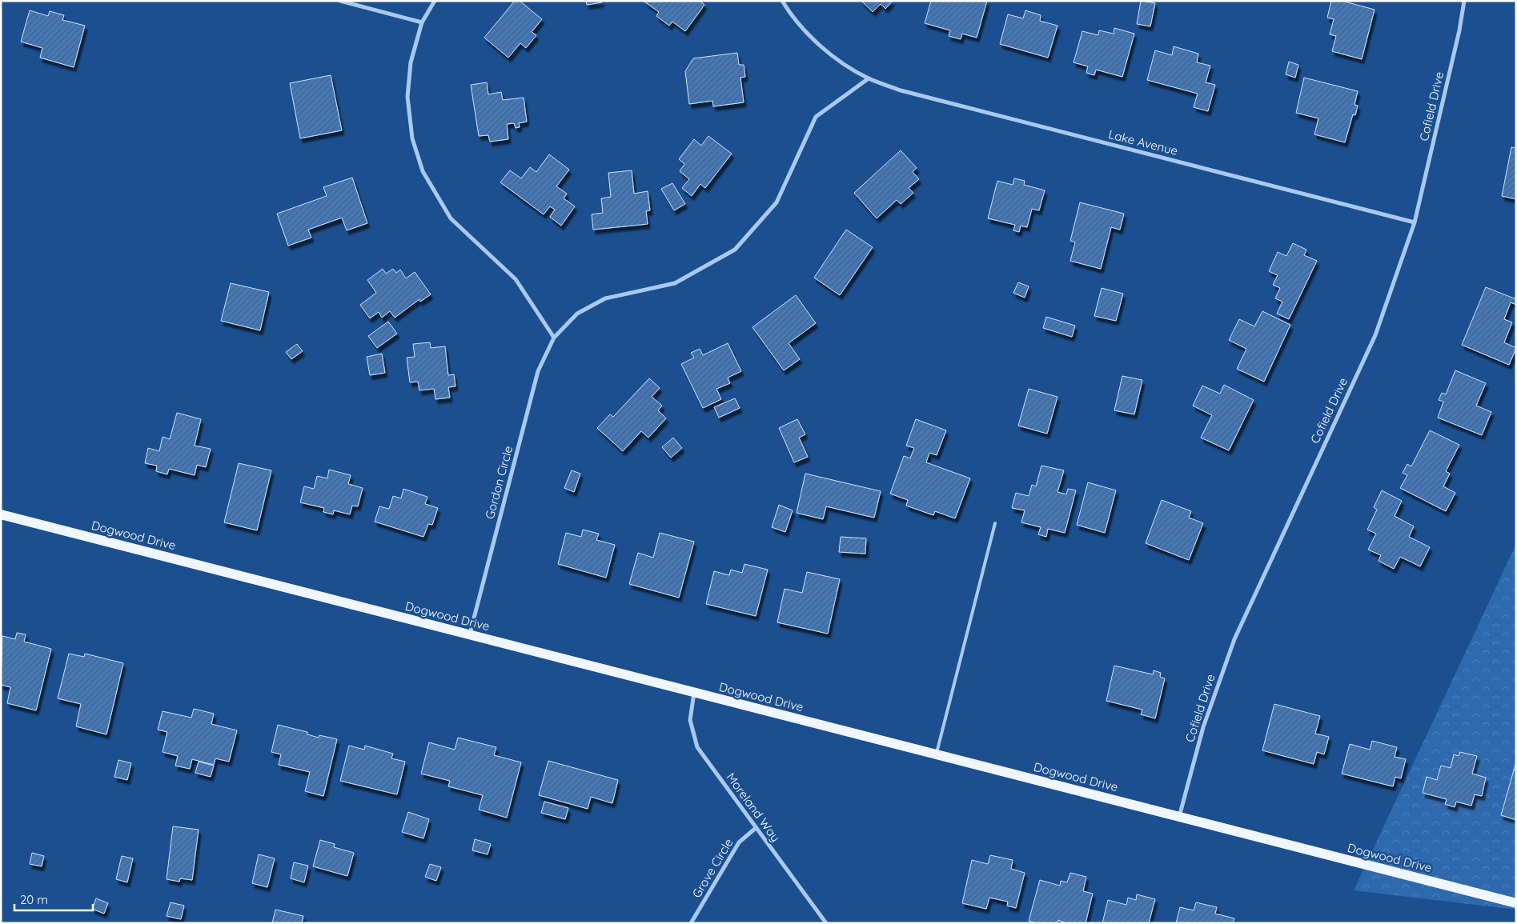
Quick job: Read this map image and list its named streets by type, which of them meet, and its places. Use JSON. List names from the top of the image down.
{
  "streets": {
    "main road": ["Dogwood Drive"],
    "street": [
      "Cofield Drive",
      "Lake Avenue",
      "Gordon Circle",
      "Moreland Way",
      "Grove Circle"
    ]
  },
  "crossings": [
    ["Cofield Drive", "Lake Avenue"],
    ["Cofield Drive", "Dogwood Drive"],
    ["Lake Avenue", "Gordon Circle"],
    ["Gordon Circle", "Dogwood Drive"],
    ["Dogwood Drive", "Moreland Way"],
    ["Moreland Way", "Grove Circle"]
  ],
  "scale_bar": "20 m"
}
